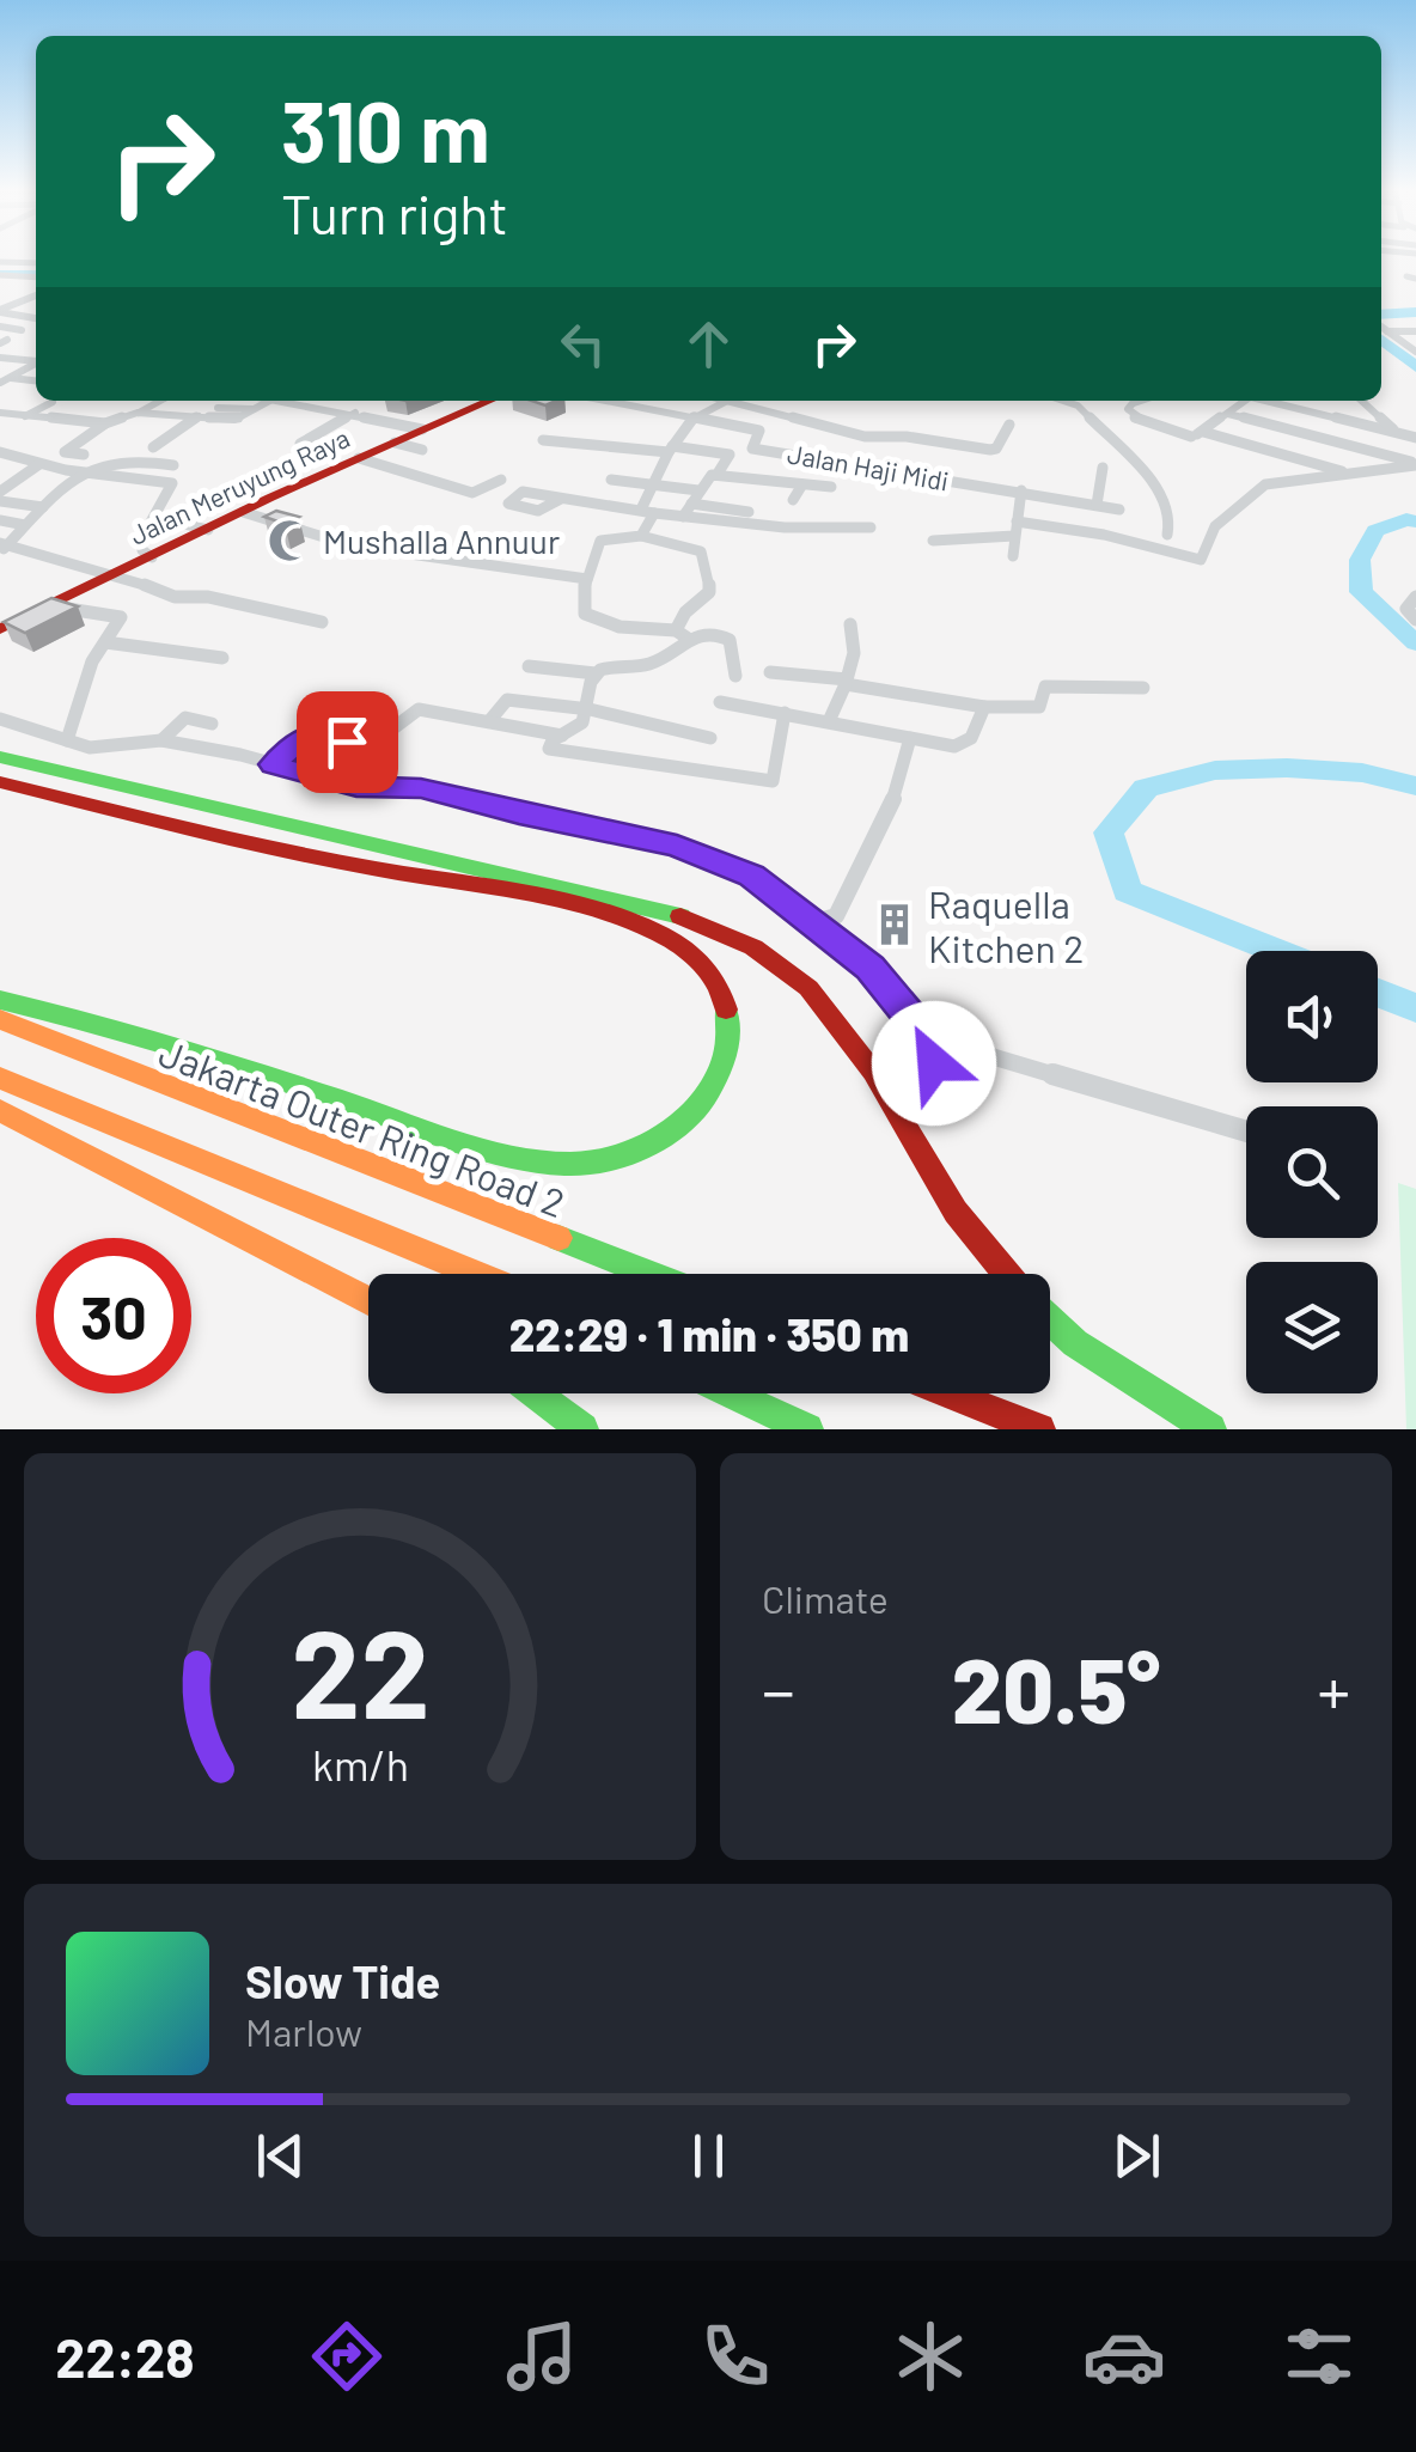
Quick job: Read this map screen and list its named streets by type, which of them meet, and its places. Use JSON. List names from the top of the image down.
{
  "streets": {
    "main road": ["Jalan Meruyung Raya", "Jakarta Outer Ring Road 2"],
    "street": ["Jalan Haji Midi"]
  },
  "places": {
    "mosque": ["Mushalla Annuur"],
    "building": ["Raquella Kitchen 2"]
  },
  "page": {
    "turn": ["310 m", "Turn right"],
    "limit": "30",
    "trip": "22:29 · 1 min · 350 m",
    "tile": "Climate",
    "heat": ["−", "20.5°", "+"],
    "song": ["Slow Tide", "Marlow"],
    "tabs": "22:28",
    "gauge": ["22", "km/h"]
  }
}
